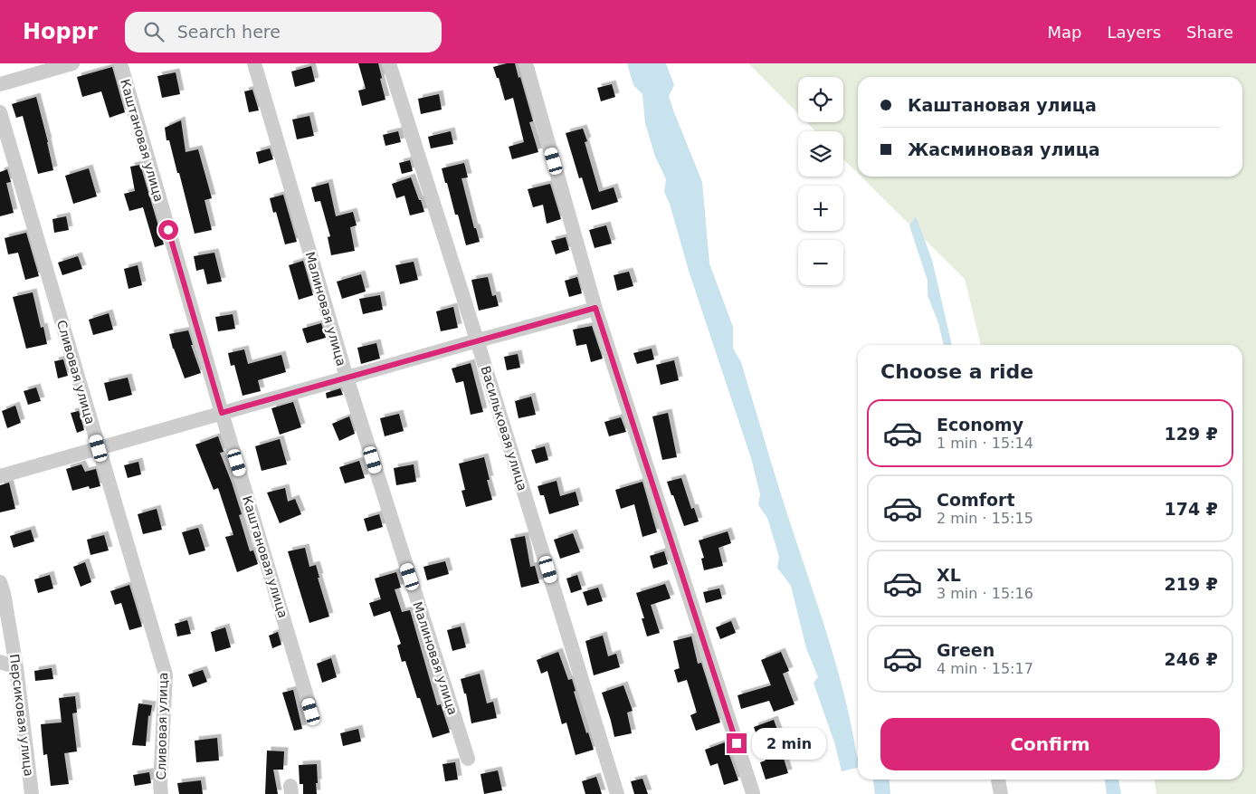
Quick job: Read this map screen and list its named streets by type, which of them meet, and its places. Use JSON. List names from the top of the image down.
{
  "streets": {
    "street": [
      "Каштановая улица",
      "Малиновая улица",
      "Сливовая улица",
      "Васильковая улица",
      "Персиковая улица"
    ]
  },
  "page": {
    "header": "Hoppr",
    "search": "Search here",
    "nav": ["Map", "Layers", "Share"],
    "map_buttons": ["+", "−"],
    "banner": ["Каштановая улица", "Жасминовая улица"],
    "heading": "Choose a ride",
    "list": [
      {
        "name": "Economy",
        "note": "1 min · 15:14",
        "value": "129 ₽"
      },
      {
        "name": "Comfort",
        "note": "2 min · 15:15",
        "value": "174 ₽"
      },
      {
        "name": "XL",
        "note": "3 min · 15:16",
        "value": "219 ₽"
      },
      {
        "name": "Green",
        "note": "4 min · 15:17",
        "value": "246 ₽"
      }
    ],
    "buttons": "Confirm",
    "bubble": "2 min"
  }
}
